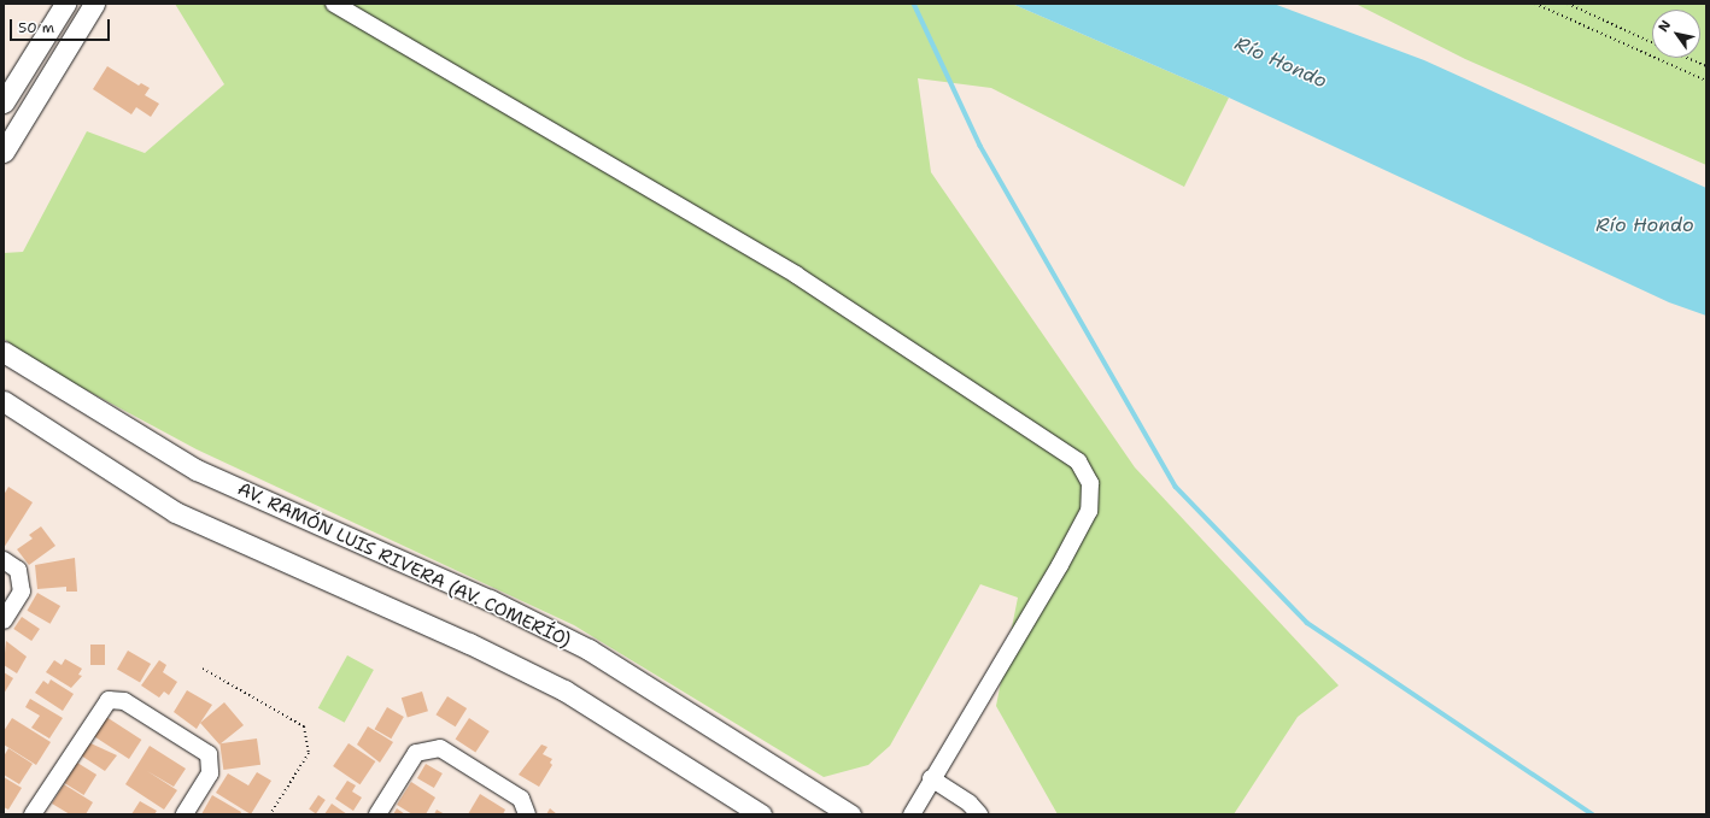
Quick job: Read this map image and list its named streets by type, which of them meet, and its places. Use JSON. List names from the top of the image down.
{
  "streets": {
    "main road": ["AV. RAMÓN LUIS RIVERA (AV. COMERÍO)"]
  },
  "water": ["Río Hondo"],
  "scale_bar": "50 m",
  "north": "top left"
}
